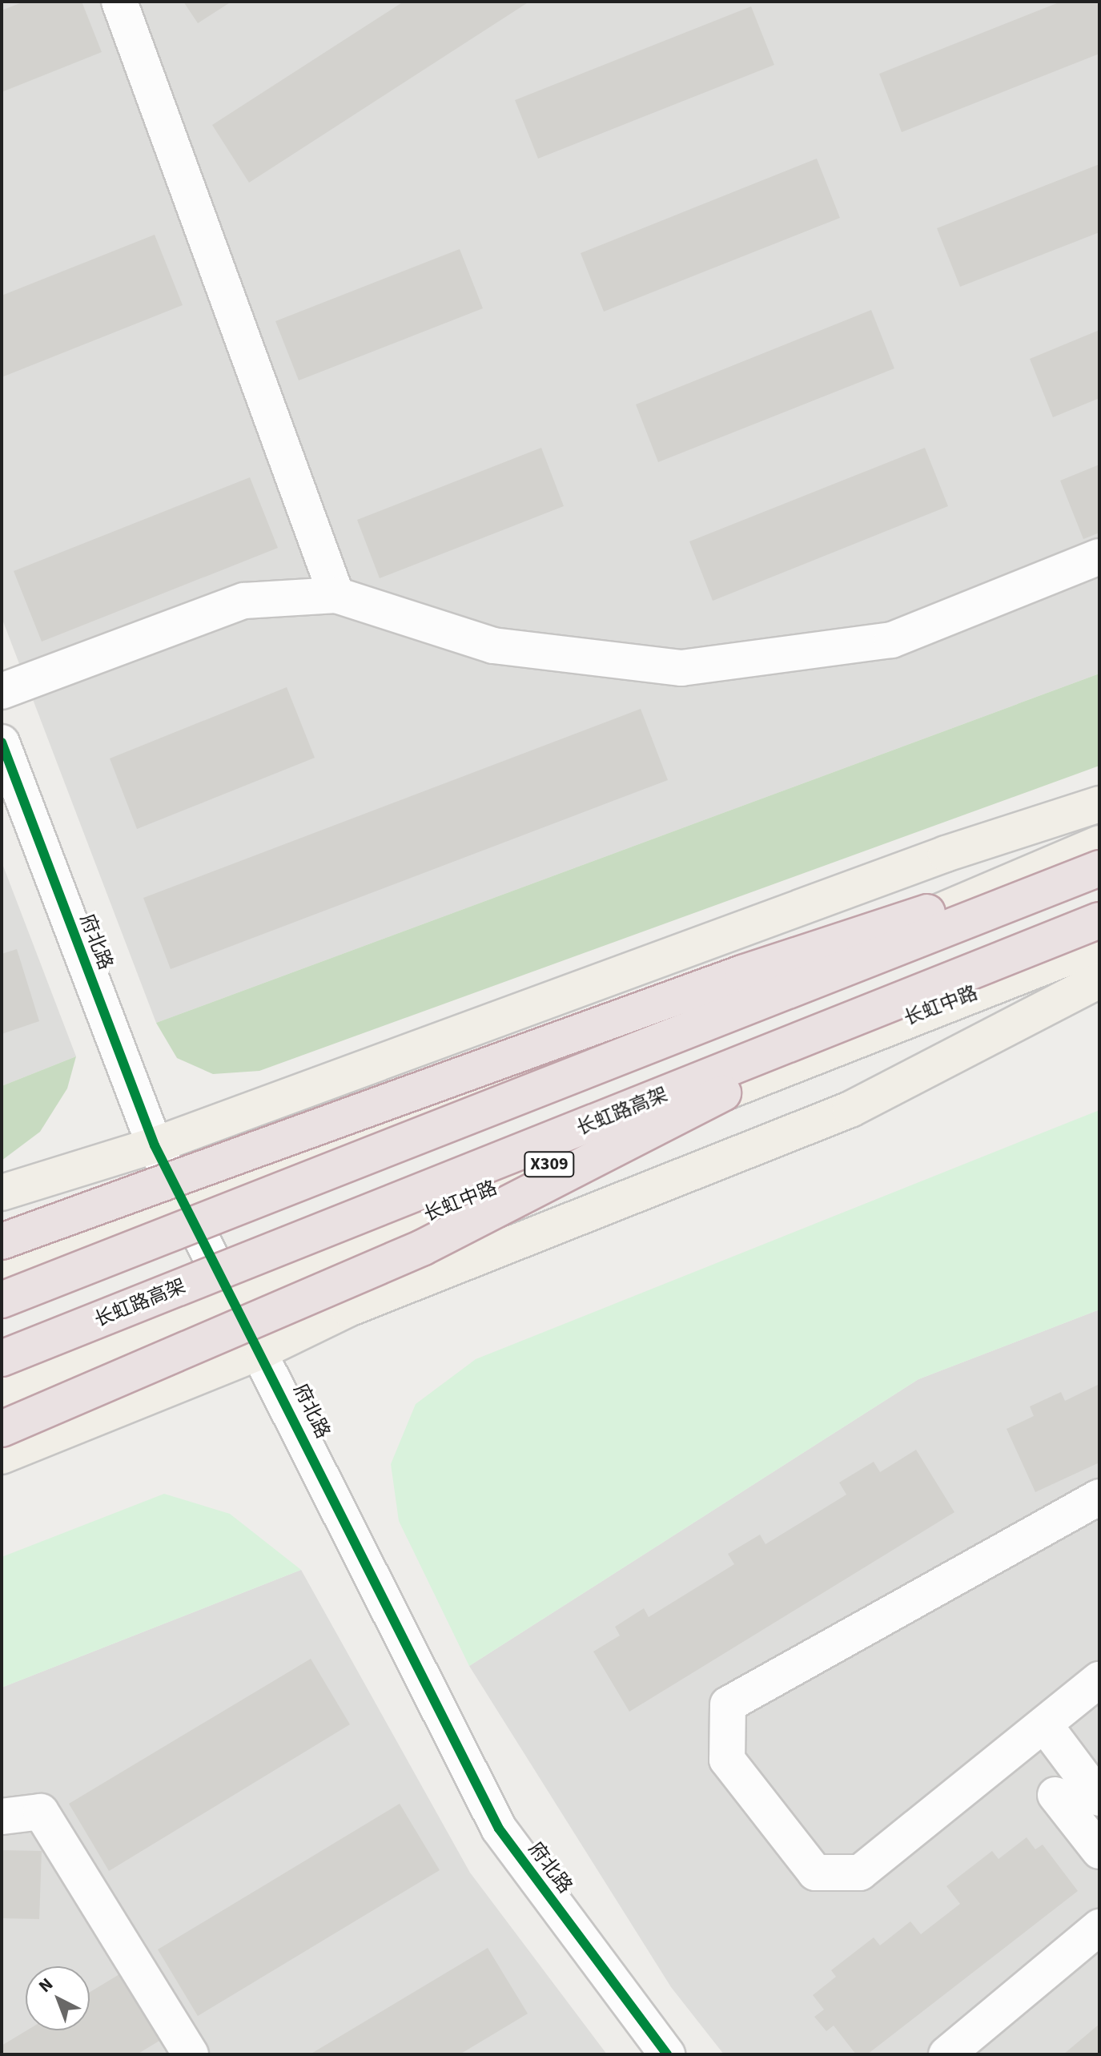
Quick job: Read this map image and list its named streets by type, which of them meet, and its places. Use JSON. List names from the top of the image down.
{
  "streets": {
    "highway": ["长虹路高架", "X309"],
    "main road": ["长虹中路"],
    "street": ["府北路"]
  },
  "crossings": [
    ["府北路", "长虹中路"]
  ],
  "north": "top left"
}
